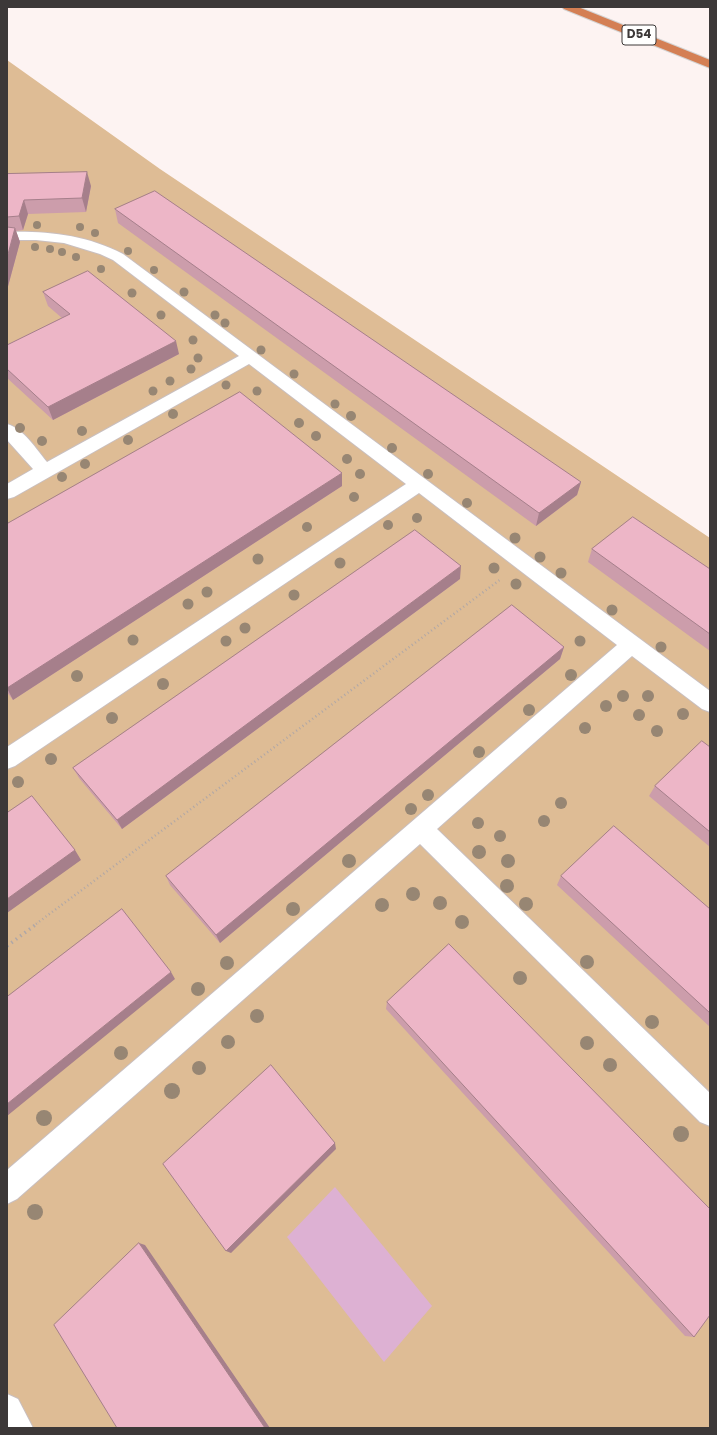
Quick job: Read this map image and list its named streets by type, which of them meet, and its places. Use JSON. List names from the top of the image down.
{
  "streets": {
    "highway": ["D54"]
  }
}
